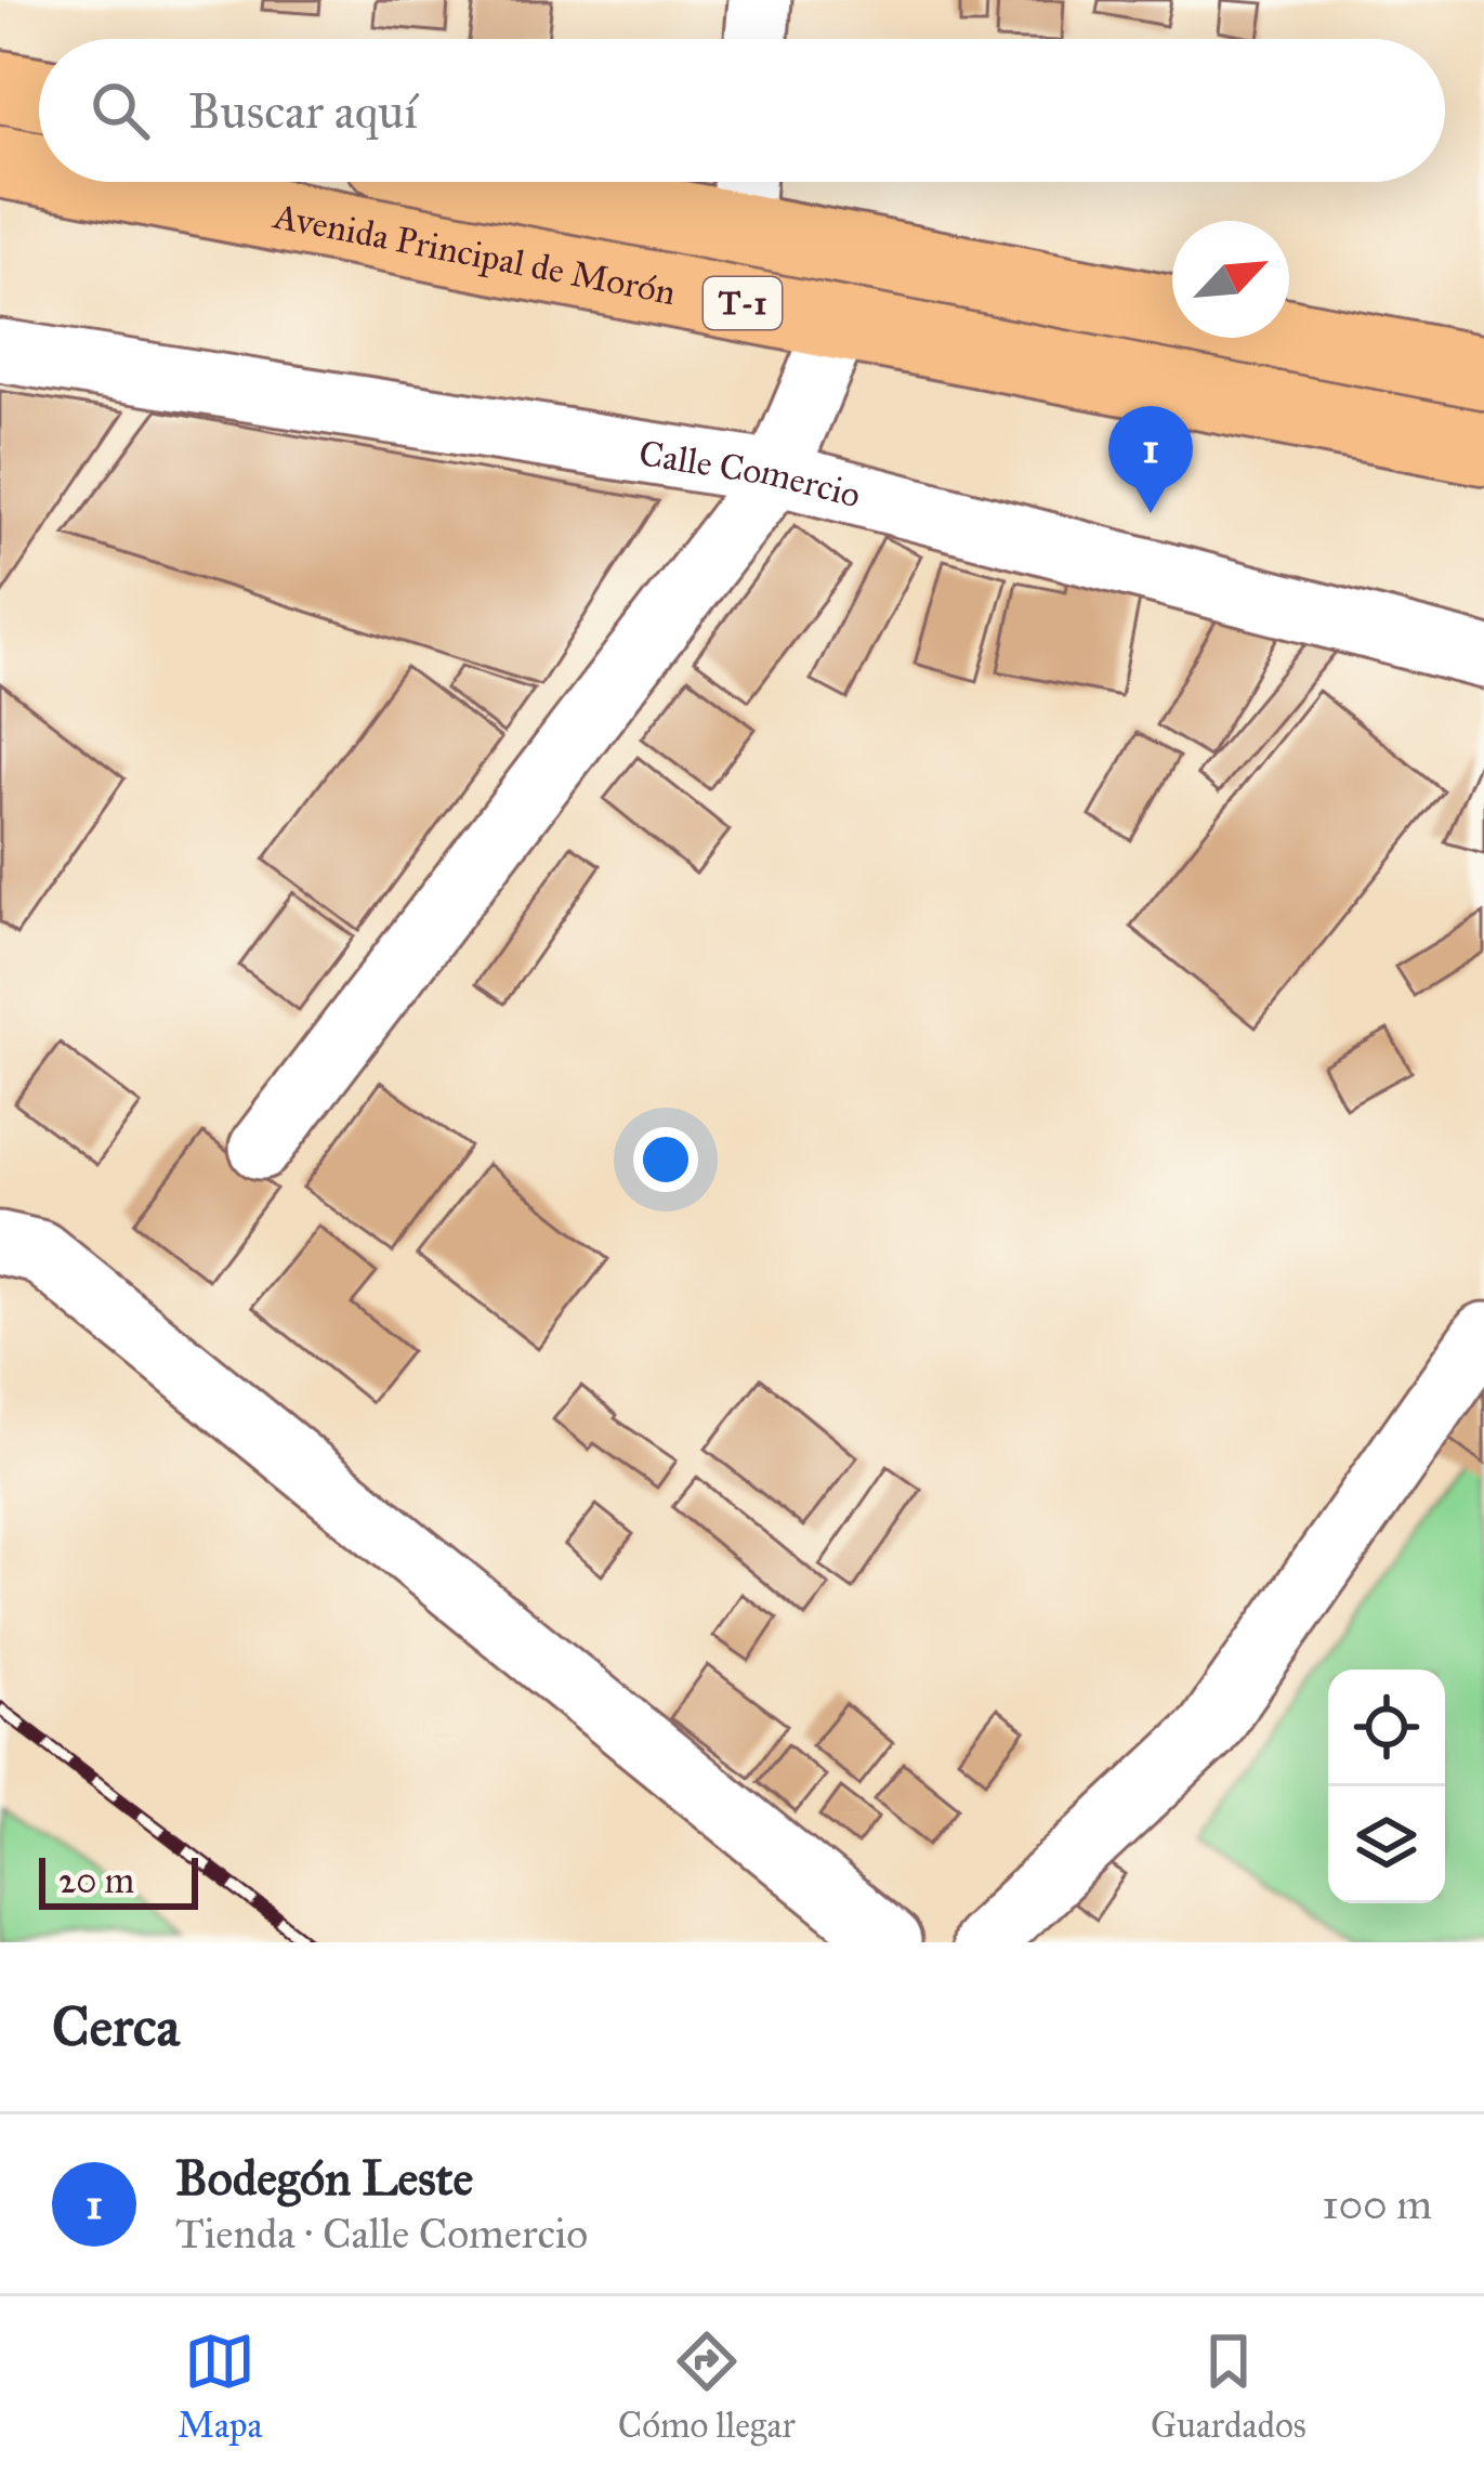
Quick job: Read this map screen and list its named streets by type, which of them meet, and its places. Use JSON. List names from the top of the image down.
{
  "streets": {
    "main road": ["Avenida Principal de Morón", "T-1"],
    "street": ["Calle Comercio"]
  },
  "scale_bar": "20 m",
  "north": "top right",
  "page": {
    "search": "Buscar aquí",
    "pins": "1",
    "scale": "20 m",
    "heading": "Cerca",
    "list": [
      {
        "mark": "1",
        "name": "Bodegón Leste",
        "note": "Tienda · Calle Comercio",
        "value": "100 m"
      }
    ],
    "nav": ["Mapa", "Cómo llegar", "Guardados"]
  }
}
